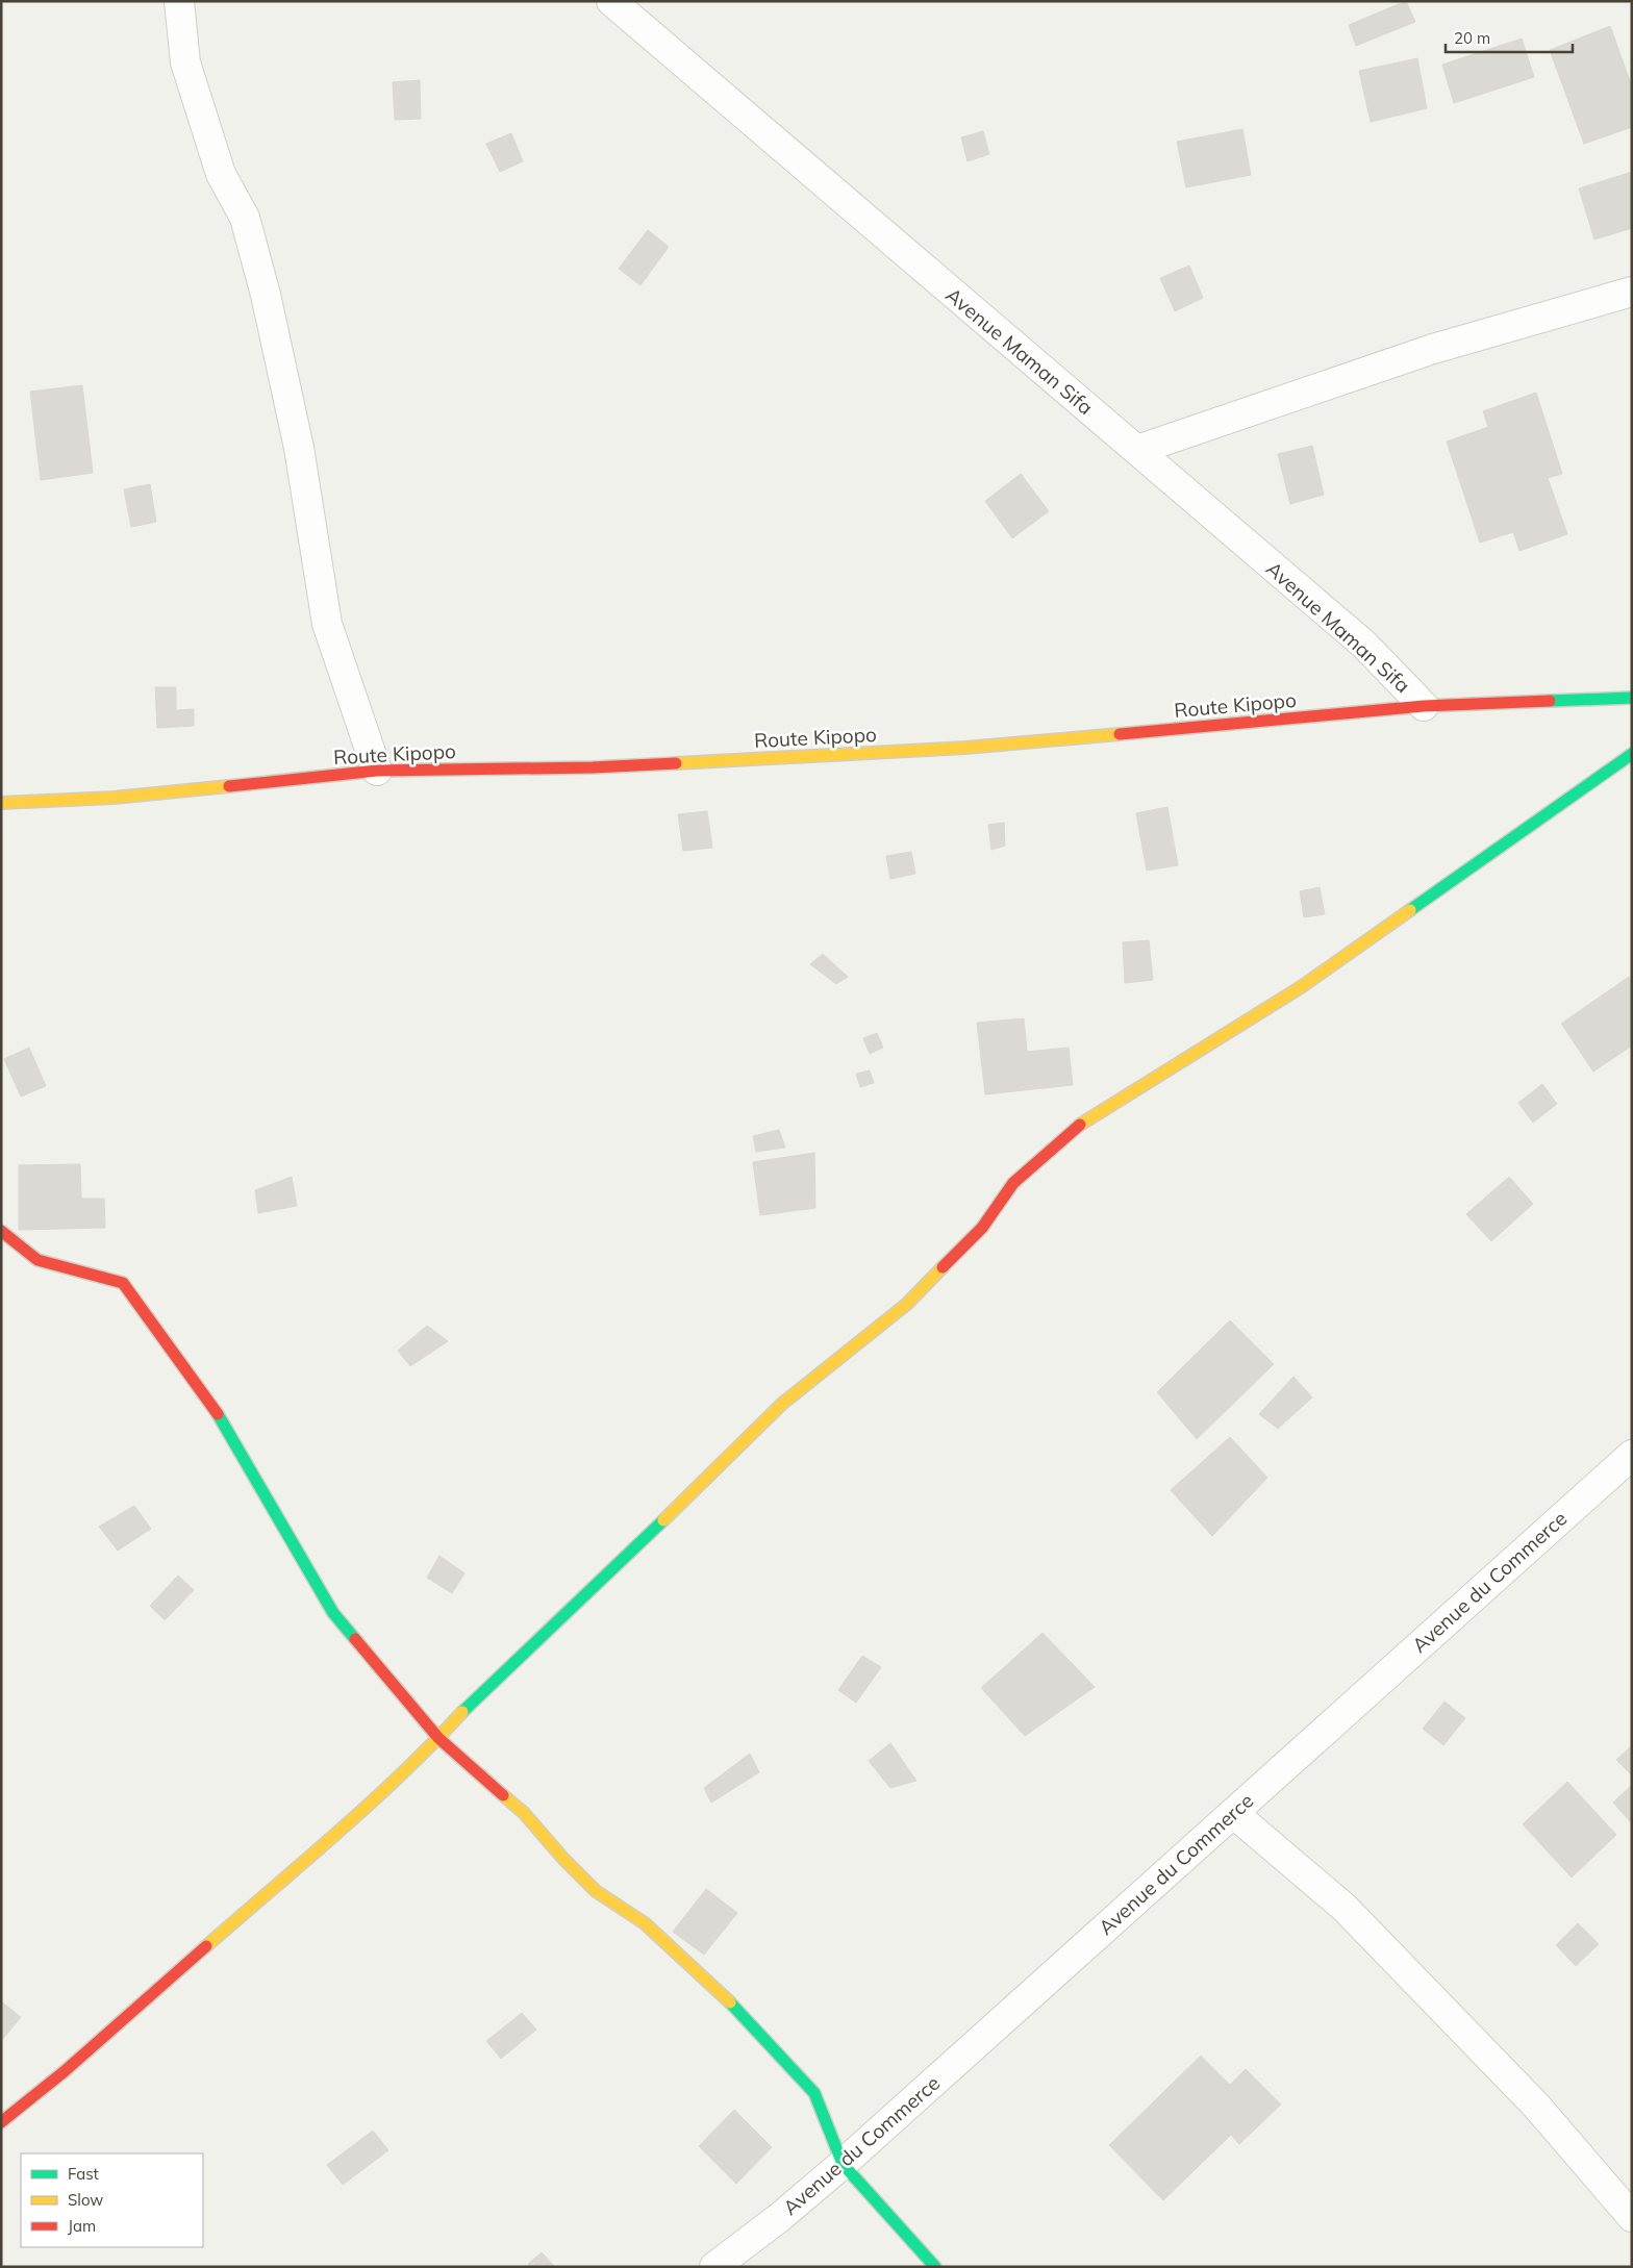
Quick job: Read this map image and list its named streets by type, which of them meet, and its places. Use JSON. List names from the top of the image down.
{
  "streets": {
    "street": ["Avenue Maman Sifa", "Route Kipopo", "Avenue du Commerce"]
  },
  "crossings": [
    ["Avenue Maman Sifa", "Route Kipopo"]
  ],
  "legend": ["Fast", "Slow", "Jam"],
  "scale_bar": "20 m"
}
